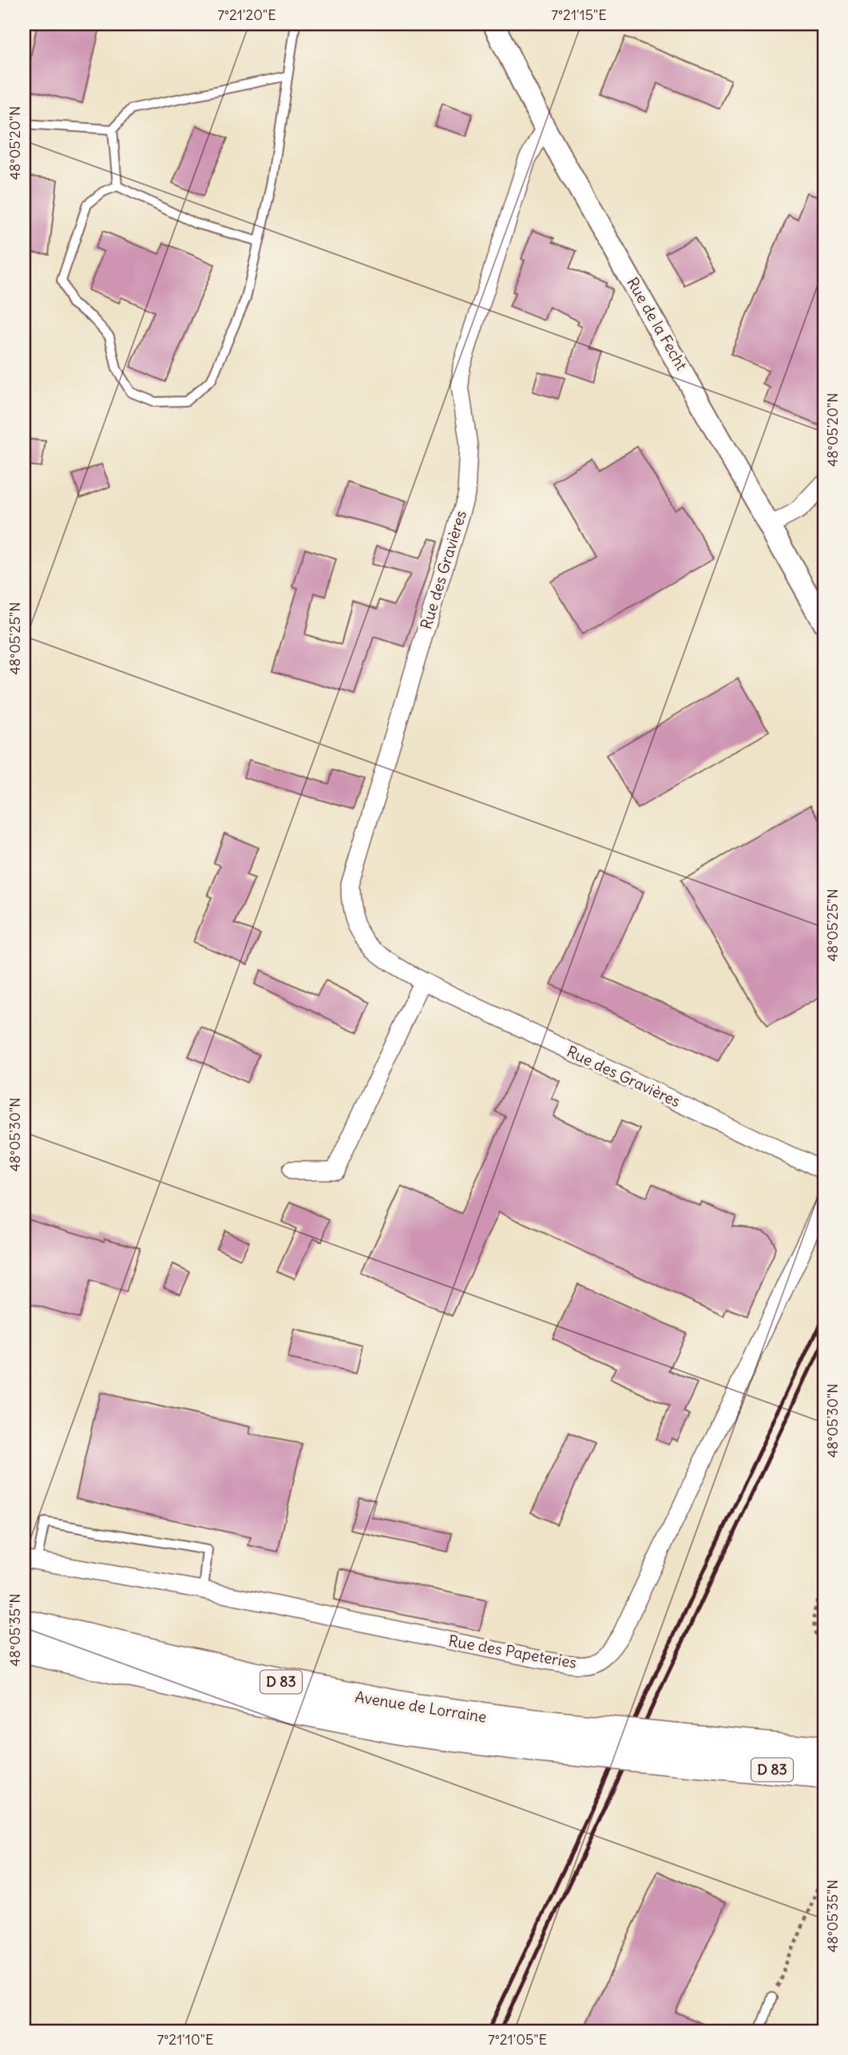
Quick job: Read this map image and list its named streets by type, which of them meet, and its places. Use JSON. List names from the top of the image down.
{
  "streets": {
    "main road": ["D 83", "Avenue de Lorraine"],
    "street": ["Rue de la Fecht", "Rue des Gravières", "Rue des Papeteries"]
  },
  "crossings": [
    ["Rue de la Fecht", "Rue des Gravières"]
  ],
  "coordinates": [
    "7°21'20\"E",
    "7°21'15\"E",
    "48°05'20\"N",
    "48°05'25\"N",
    "48°05'30\"N",
    "48°05'35\"N",
    "7°21'10\"E",
    "7°21'05\"E"
  ]
}
